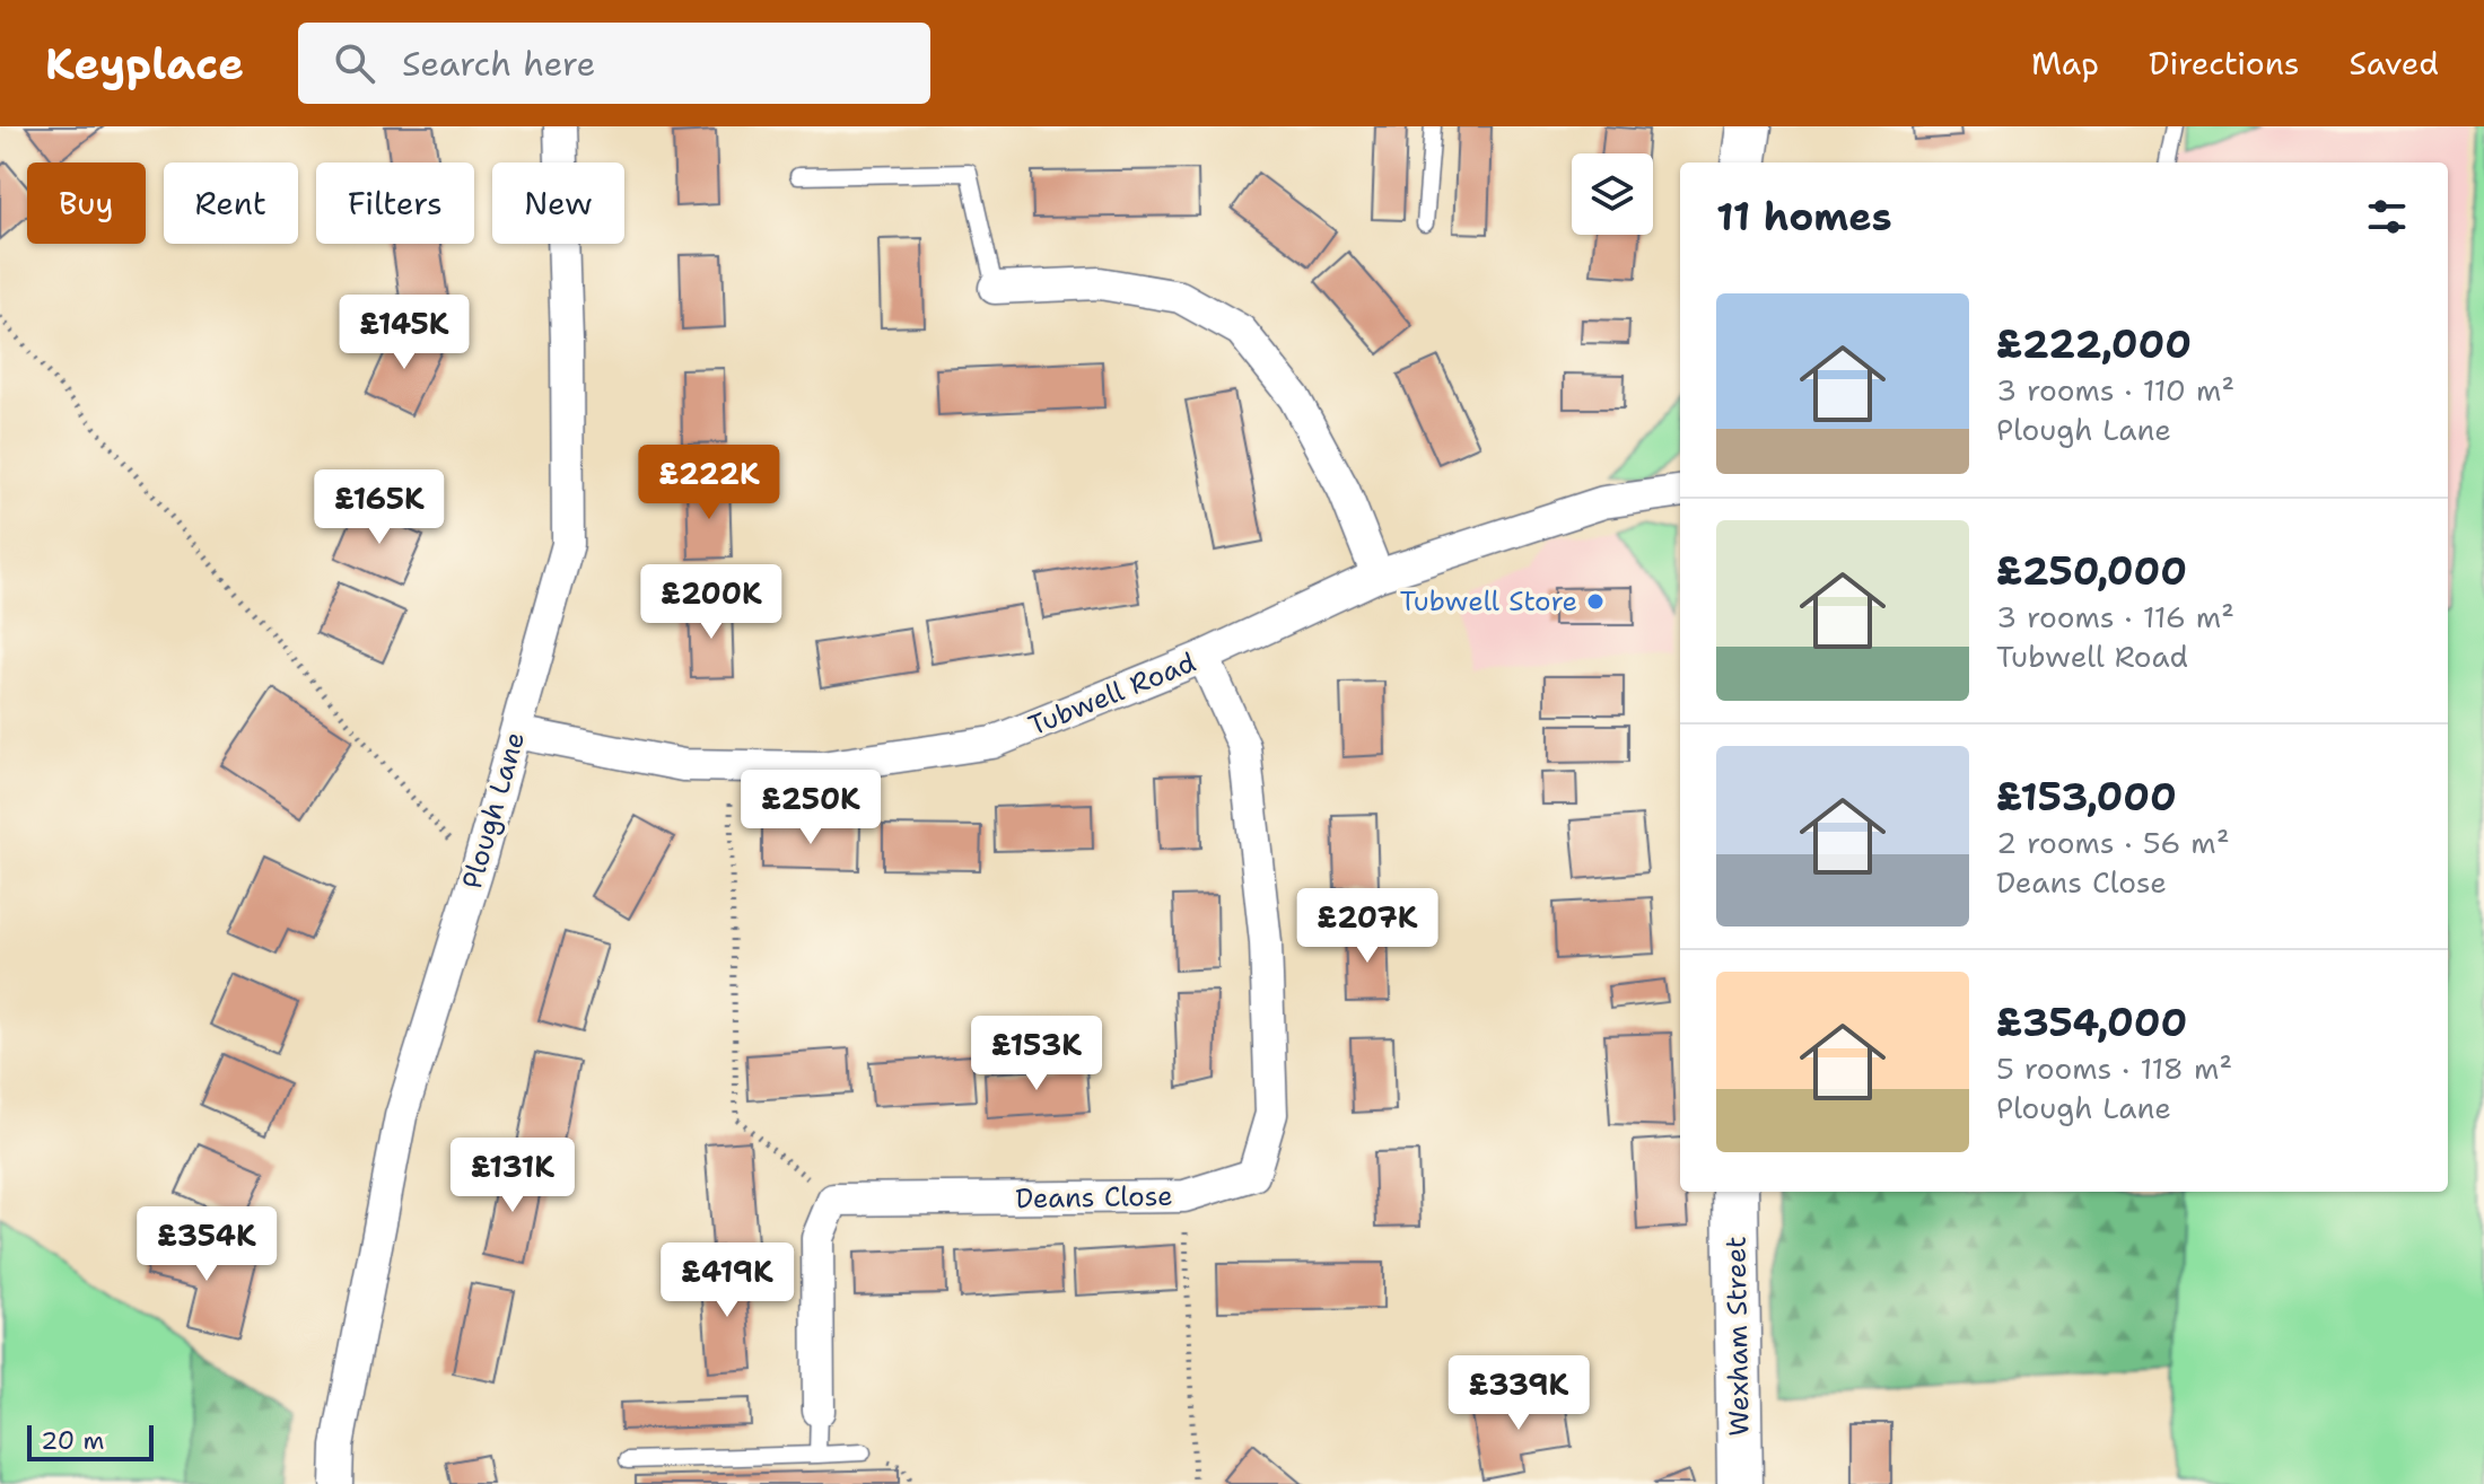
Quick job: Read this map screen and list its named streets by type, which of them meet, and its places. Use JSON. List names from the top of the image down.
{
  "streets": {
    "street": [
      "Tubwell Road",
      "Plough Lane",
      "Deans Close",
      "Wexham Street"
    ]
  },
  "crossings": [
    ["Tubwell Road", "Plough Lane"],
    ["Tubwell Road", "Deans Close"]
  ],
  "places": ["Tubwell Store"],
  "scale_bar": "20 m",
  "page": {
    "header": "Keyplace",
    "search": "Search here",
    "nav": ["Map", "Directions", "Saved"],
    "chip": [
      "Buy",
      "Rent",
      "Filters",
      "New"
    ],
    "heading": "11 homes",
    "list": [
      {
        "name": "£222,000",
        "note": "3 rooms · 110 m² · Plough Lane"
      },
      {
        "name": "£250,000",
        "note": "3 rooms · 116 m² · Tubwell Road"
      },
      {
        "name": "£153,000",
        "note": "2 rooms · 56 m² · Deans Close"
      },
      {
        "name": "£354,000",
        "note": "5 rooms · 118 m² · Plough Lane"
      }
    ],
    "price": [
      "£145K",
      "£222K",
      "£165K",
      "£200K",
      "£250K",
      "£207K",
      "£153K",
      "£131K",
      "£354K",
      "£419K",
      "£339K"
    ],
    "scale": "20 m"
  }
}
